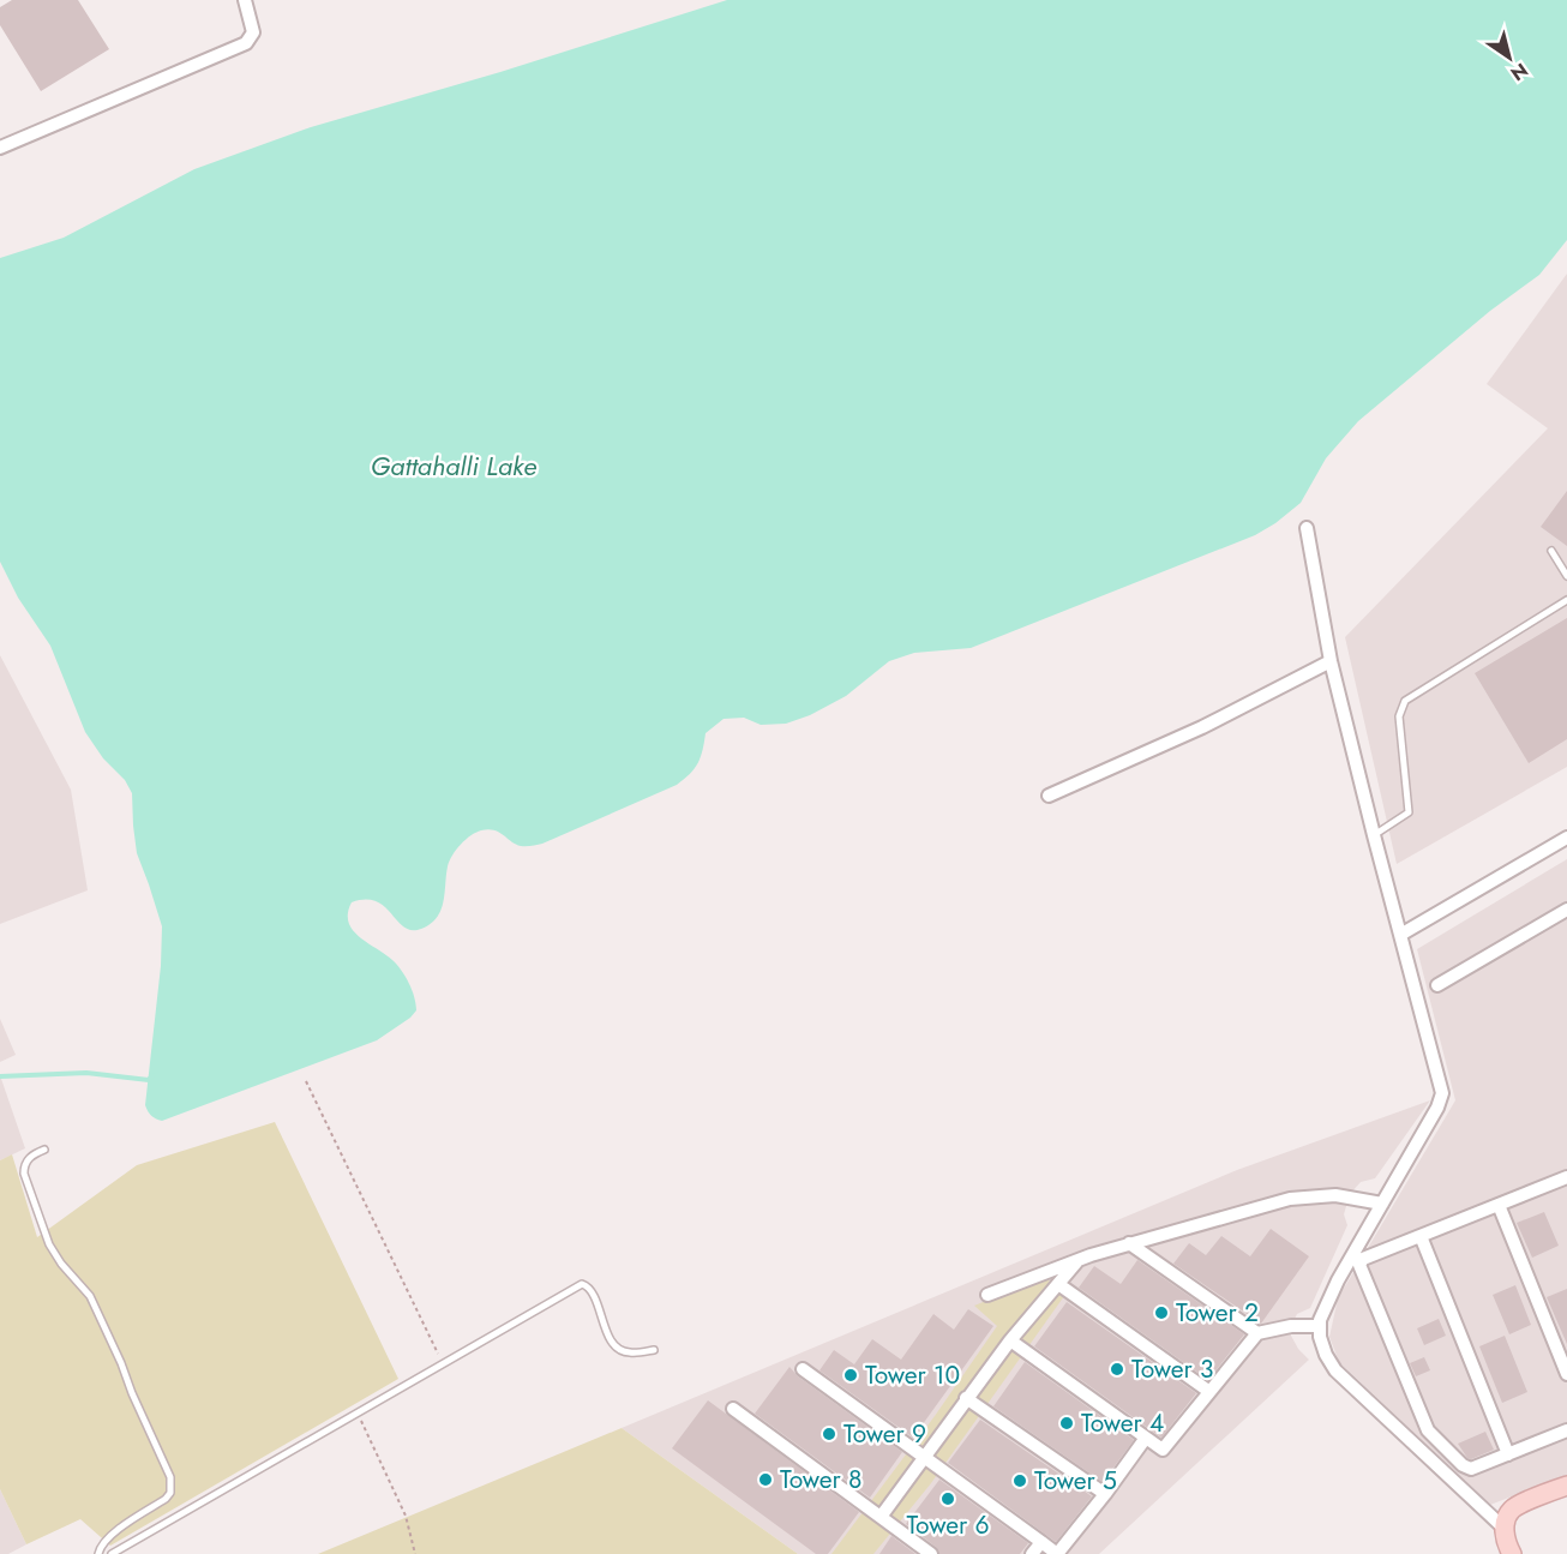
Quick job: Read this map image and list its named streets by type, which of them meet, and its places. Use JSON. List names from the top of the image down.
{
  "water": ["Gattahalli Lake"],
  "places": [
    "Tower 2",
    "Tower 3",
    "Tower 10",
    "Tower 4",
    "Tower 9",
    "Tower 8",
    "Tower 5",
    "Tower 6"
  ],
  "north": "bottom right"
}
